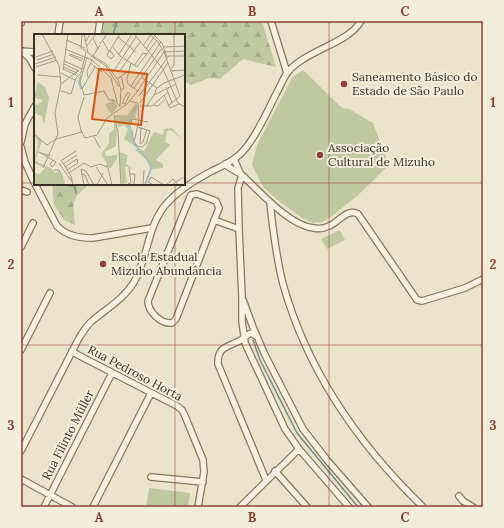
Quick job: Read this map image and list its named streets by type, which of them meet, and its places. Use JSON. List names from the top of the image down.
{
  "streets": {
    "street": ["Rua Pedroso Horta", "Rua Filinto Müller"]
  },
  "crossings": [
    ["Rua Pedroso Horta", "Rua Filinto Müller"]
  ],
  "places": ["Saneamento Básico do Estado de São Paulo", "Associação Cultural de Mizuho", "Escola Estadual Mizuho Abundância"],
  "grid": {
    "columns": ["A", "B", "C"],
    "rows": ["1", "2", "3"]
  }
}
